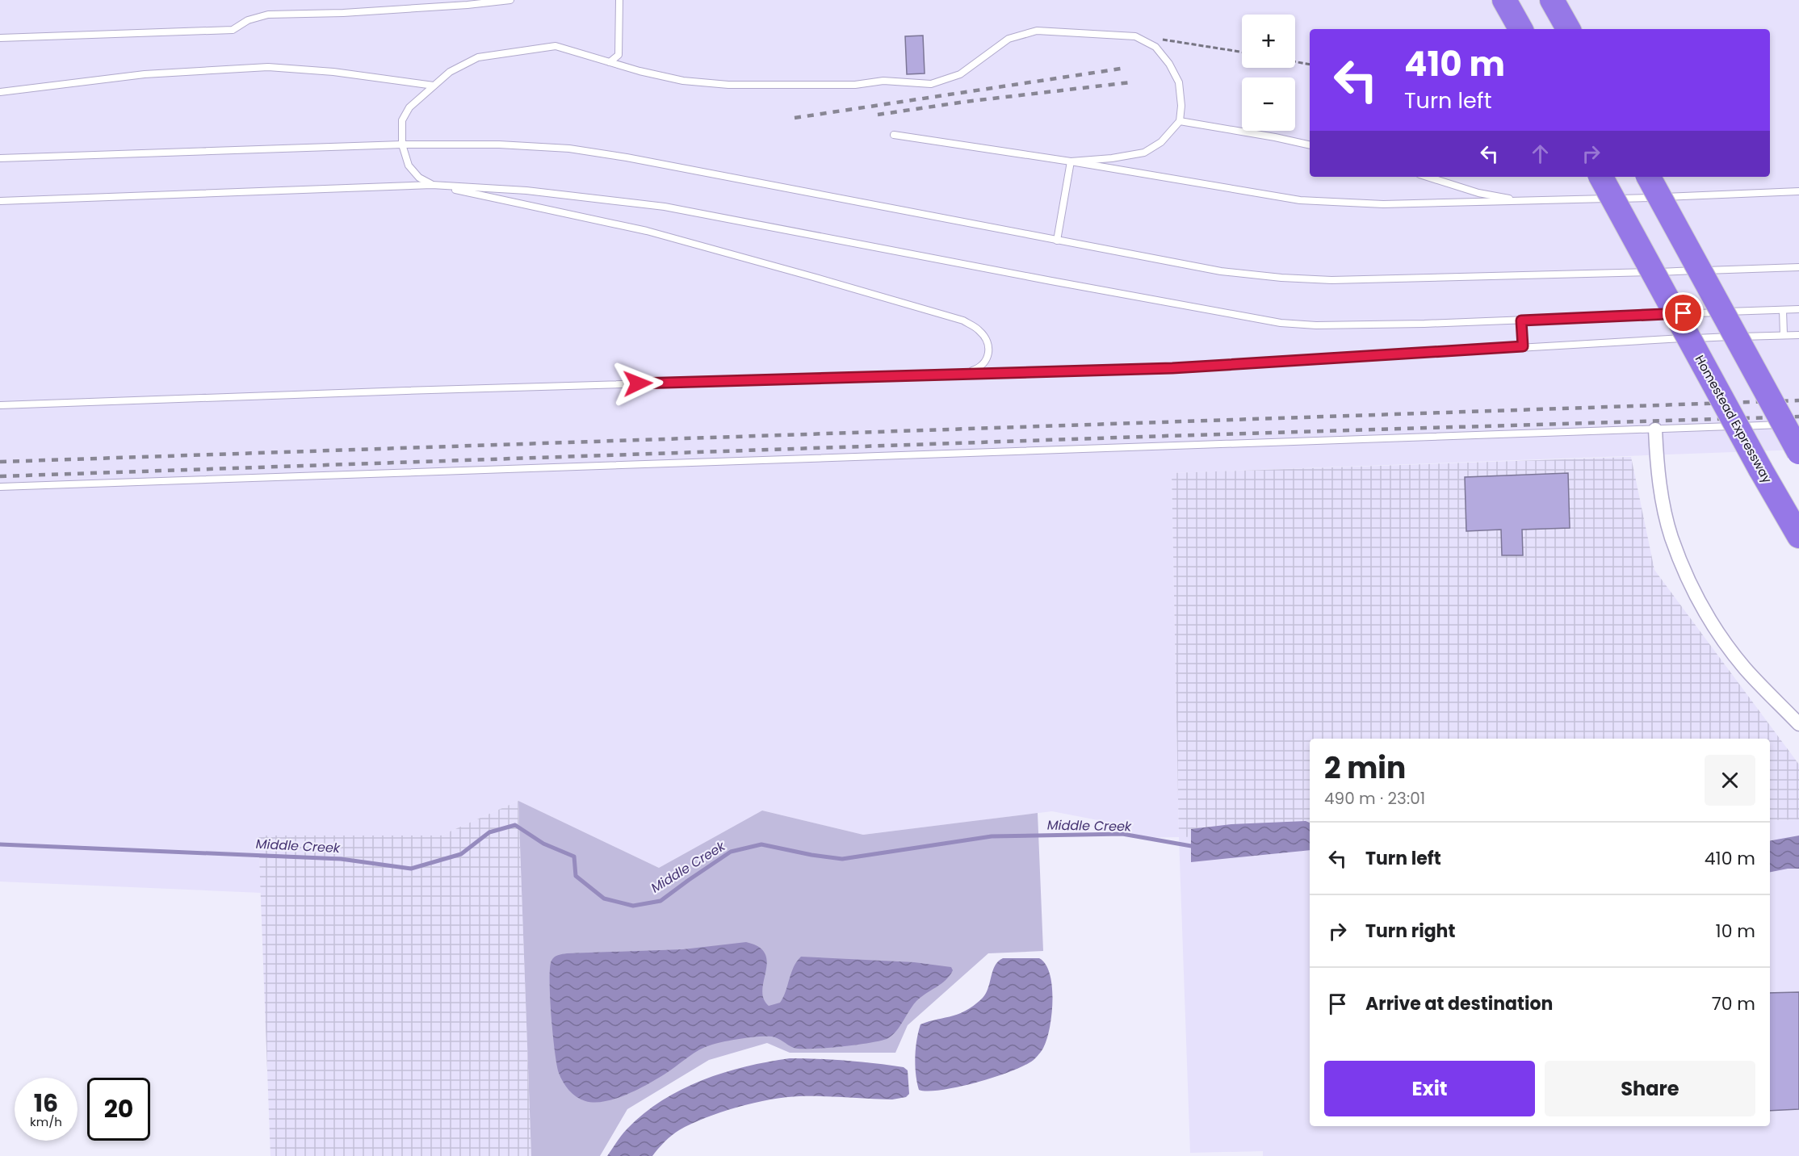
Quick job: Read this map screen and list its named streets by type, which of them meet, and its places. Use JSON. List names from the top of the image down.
{
  "streets": {
    "highway": ["Homestead Expressway"]
  },
  "water": ["Middle Creek"],
  "page": {
    "map_buttons": ["+", "−"],
    "turn": ["410 m", "Turn left"],
    "heading": ["2 min", "490 m · 23:01"],
    "list": [
      {
        "name": "Turn left",
        "value": "410 m"
      },
      {
        "name": "Turn right",
        "value": "10 m"
      },
      {
        "name": "Arrive at destination",
        "value": "70 m"
      }
    ],
    "buttons": ["Exit", "Share"],
    "speed": "16 km/h",
    "limit": "20"
  }
}
